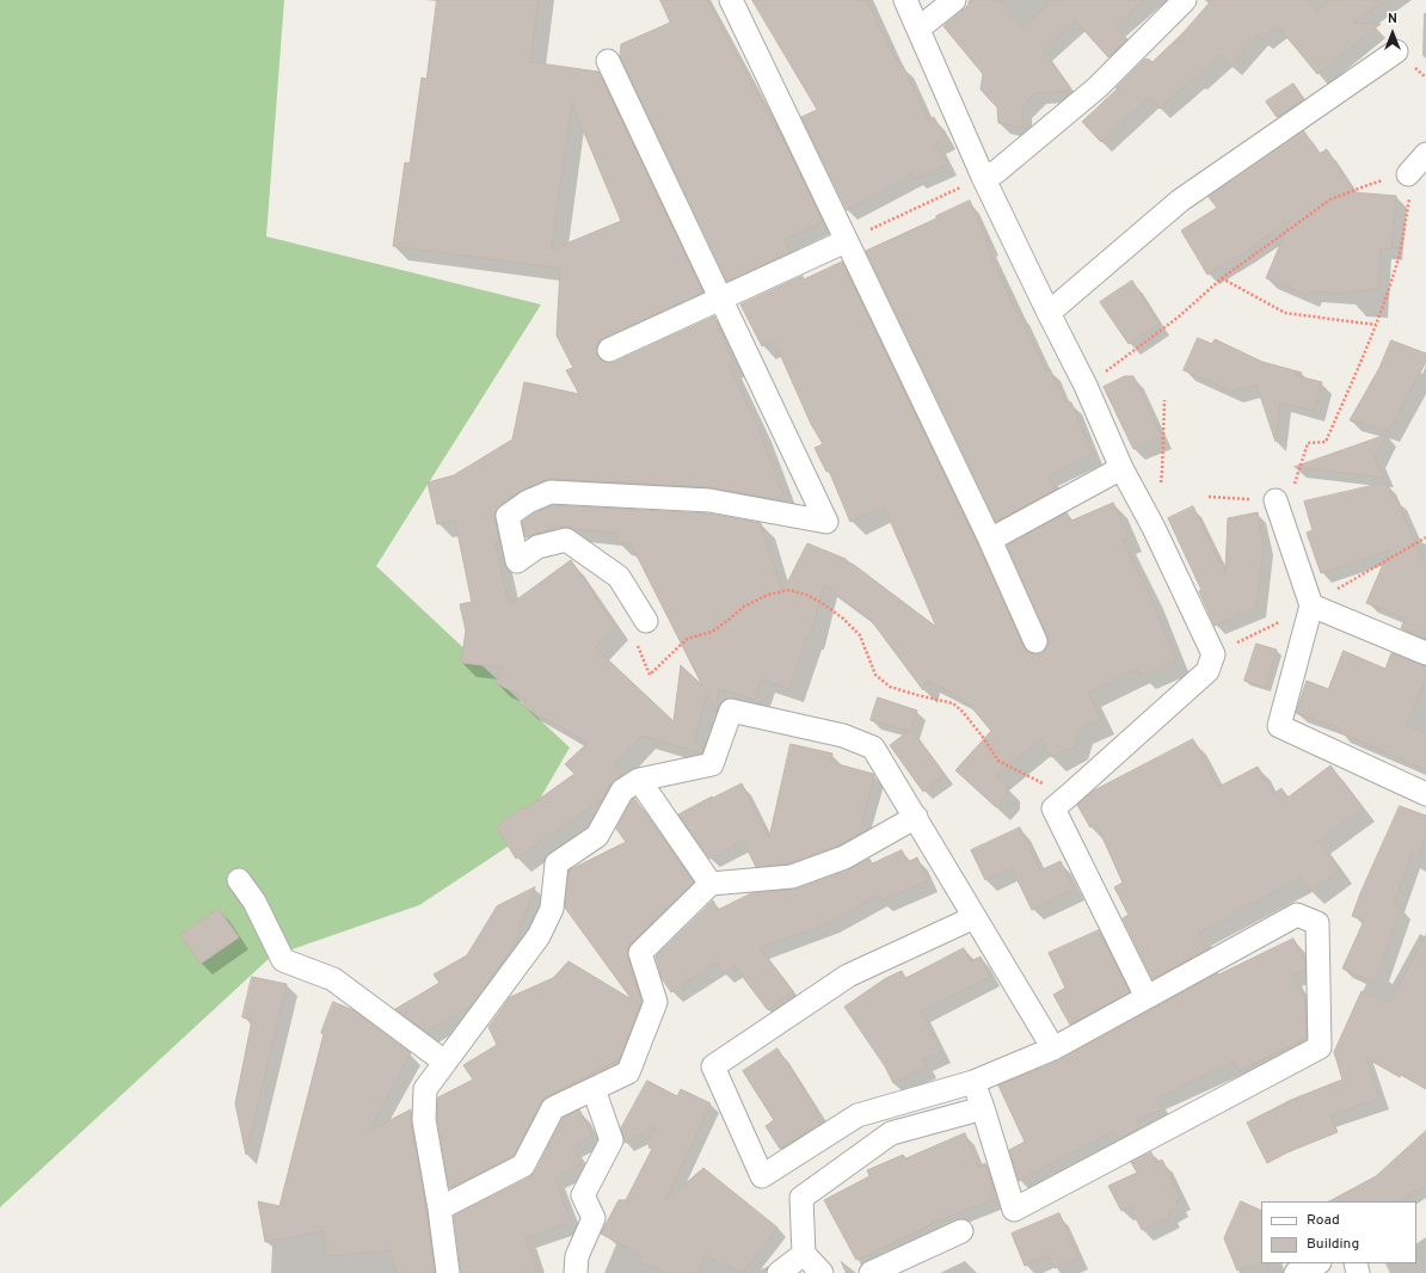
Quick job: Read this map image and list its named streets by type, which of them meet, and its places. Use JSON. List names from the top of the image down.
{
  "legend": ["Road", "Building"],
  "north": "top"
}
